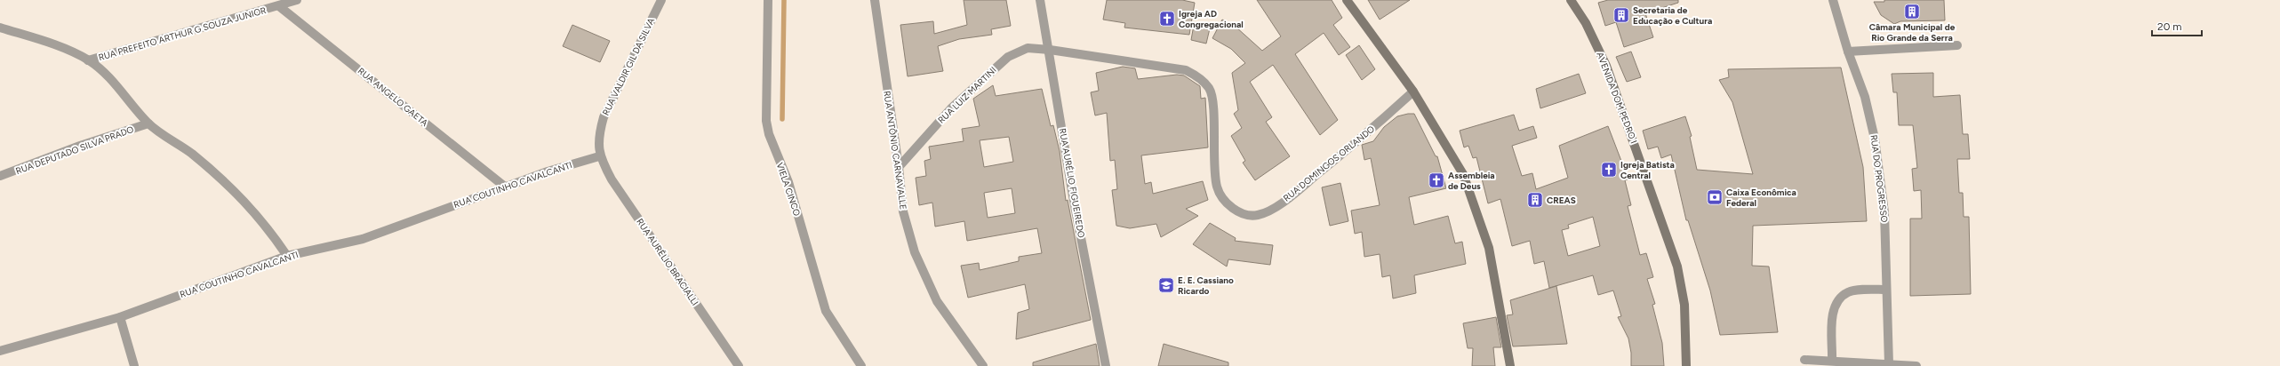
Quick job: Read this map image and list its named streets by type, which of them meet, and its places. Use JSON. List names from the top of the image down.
{
  "streets": {
    "main road": ["AVENIDA DOM PEDRO I"],
    "street": [
      "RUA PREFEITO ARTHUR G SOUZA JUNIOR",
      "RUA VALDIR GIL DA SILVA",
      "RUA LUIZ MARTINI",
      "RUA ANGELO GAETA",
      "RUA DEPUTADO SILVA PRADO",
      "RUA ANTÔNIO CARNAVALLE",
      "RUA DOMINGOS ORLANDO",
      "RUA DO PROGRESSO",
      "RUA AURÉLIO FIGUEIREDO",
      "RUA COUTINHO CAVALCANTI",
      "VIELA CINCO",
      "RUA AURÉLIO BRACIALLI"
    ]
  },
  "crossings": [
    ["RUA PREFEITO ARTHUR G SOUZA JUNIOR", "RUA ANGELO GAETA"],
    ["RUA VALDIR GIL DA SILVA", "RUA COUTINHO CAVALCANTI"],
    ["RUA VALDIR GIL DA SILVA", "RUA AURÉLIO BRACIALLI"],
    ["RUA LUIZ MARTINI", "RUA ANTÔNIO CARNAVALLE"],
    ["RUA LUIZ MARTINI", "RUA DOMINGOS ORLANDO"],
    ["RUA LUIZ MARTINI", "RUA AURÉLIO FIGUEIREDO"],
    ["RUA ANGELO GAETA", "RUA COUTINHO CAVALCANTI"],
    ["RUA DOMINGOS ORLANDO", "RUA AURÉLIO FIGUEIREDO"],
    ["RUA COUTINHO CAVALCANTI", "RUA AURÉLIO BRACIALLI"]
  ],
  "places": {
    "building": ["Câmara Municipal de Rio Grande da Serra", "Secretaria de Educação e Cultura", "CREAS"],
    "church": ["Igreja AD Congregacional", "Igreja Batista Central", "Assembleia de Deus"],
    "bank": ["Caixa Econômica Federal"],
    "school or university": ["E. E. Cassiano Ricardo"]
  },
  "scale_bar": "20 m"
}
